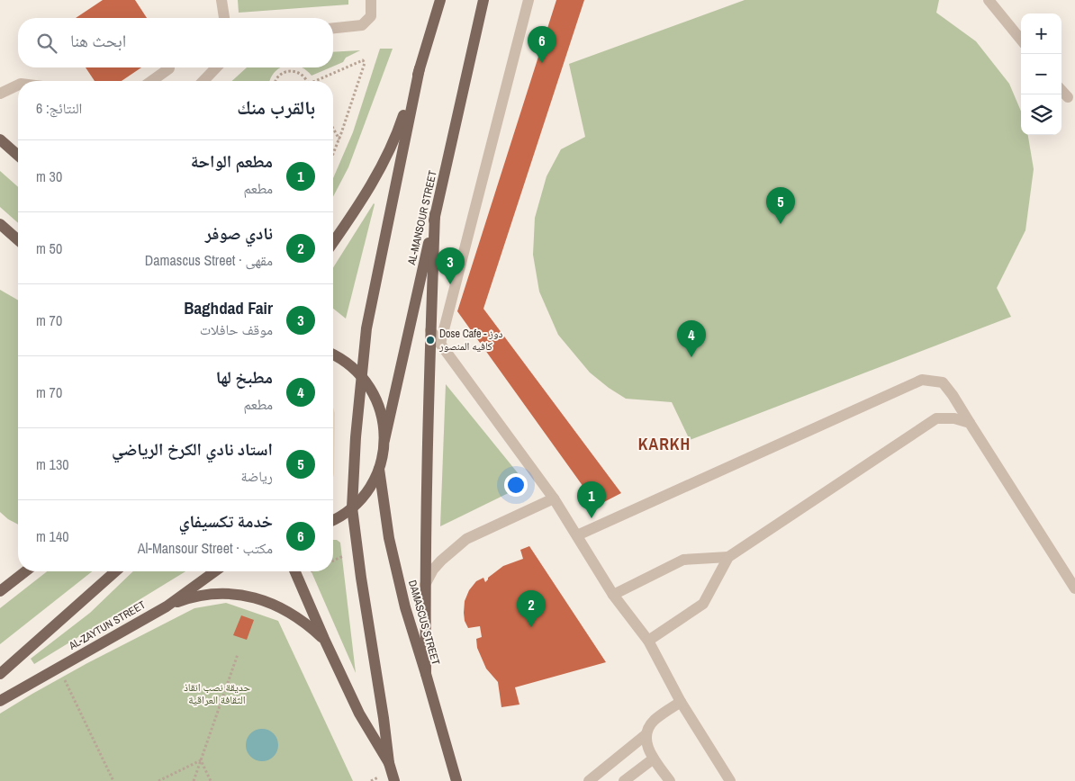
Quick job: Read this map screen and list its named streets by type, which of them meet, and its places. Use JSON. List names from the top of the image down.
{
  "streets": {
    "main road": ["AL-MANSOUR STREET", "DAMASCUS STREET", "AL-ZAYTUN STREET"]
  },
  "districts": ["KARKH"],
  "parks": ["حديقة نصب انقاذ الثقافة العراقية"],
  "places": ["Dose Cafe - دوز كافيه المنصور"],
  "page": {
    "map_buttons": ["+", "−"],
    "search": "ابحث هنا",
    "pins": [
      "6",
      "5",
      "3",
      "4",
      "1",
      "2"
    ],
    "heading": ["بالقرب منك", "النتائج: 6"],
    "list": [
      {
        "mark": "1",
        "name": "مطعم الواحة",
        "note": "مطعم",
        "value": "30 m"
      },
      {
        "mark": "2",
        "name": "نادي صوفر",
        "note": "مقهى · Damascus Street",
        "value": "50 m"
      },
      {
        "mark": "3",
        "name": "Baghdad Fair",
        "note": "موقف حافلات",
        "value": "70 m"
      },
      {
        "mark": "4",
        "name": "مطبخ لها",
        "note": "مطعم",
        "value": "70 m"
      },
      {
        "mark": "5",
        "name": "استاد نادي الكرخ الرياضي",
        "note": "رياضة",
        "value": "130 m"
      },
      {
        "mark": "6",
        "name": "خدمة تكسيفاي",
        "note": "مكتب · Al-Mansour Street",
        "value": "140 m"
      }
    ]
  }
}
